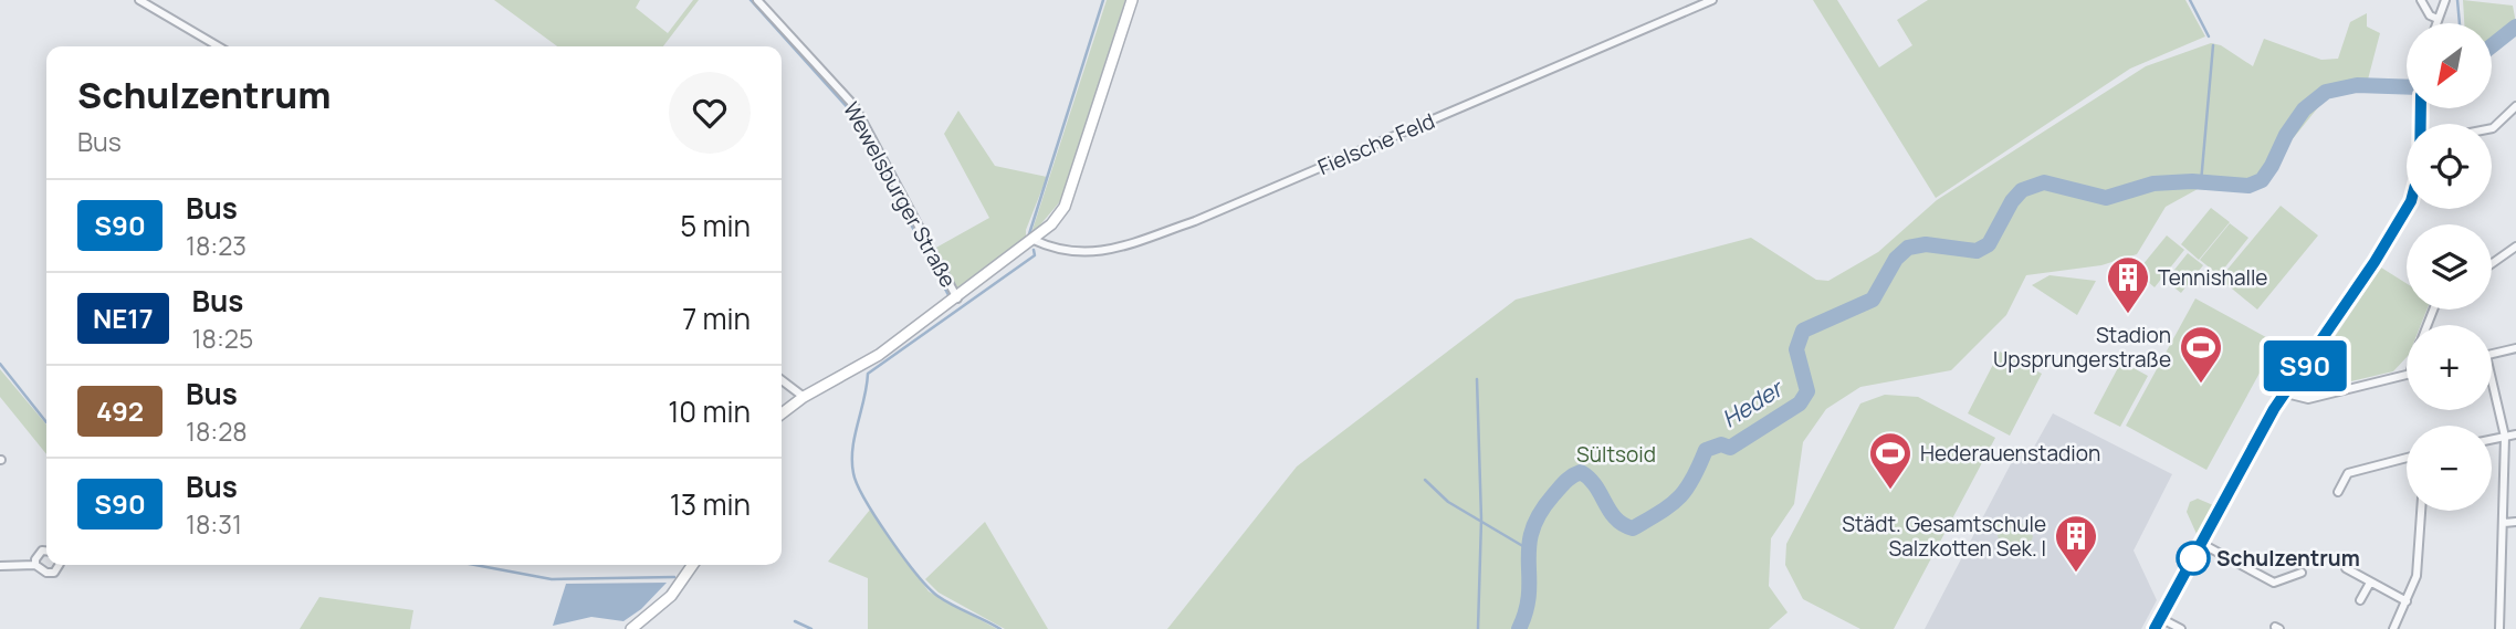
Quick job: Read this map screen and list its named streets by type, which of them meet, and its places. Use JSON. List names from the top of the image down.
{
  "streets": {
    "main road": ["Wewelsburger Straße"],
    "street": ["Fielsche Feld"]
  },
  "water": ["Heder"],
  "parks": ["Sültsoid"],
  "places": {
    "building": ["Tennishalle", "Städt. Gesamtschule Salzkotten Sek. I"],
    "sports": ["Stadion Upsprungerstraße", "Hederauenstadion"],
    "other": ["Schulzentrum"]
  },
  "lines": ["bus line S90"],
  "north": "bottom left",
  "page": {
    "on_map": "S90",
    "map_buttons": ["+", "−"],
    "heading": ["Schulzentrum", "Bus"],
    "list": [
      {
        "mark": "S90",
        "name": "Bus",
        "note": "18:23",
        "value": "5 min"
      },
      {
        "mark": "NE17",
        "name": "Bus",
        "note": "18:25",
        "value": "7 min"
      },
      {
        "mark": "492",
        "name": "Bus",
        "note": "18:28",
        "value": "10 min"
      },
      {
        "mark": "S90",
        "name": "Bus",
        "note": "18:31",
        "value": "13 min"
      }
    ]
  }
}
